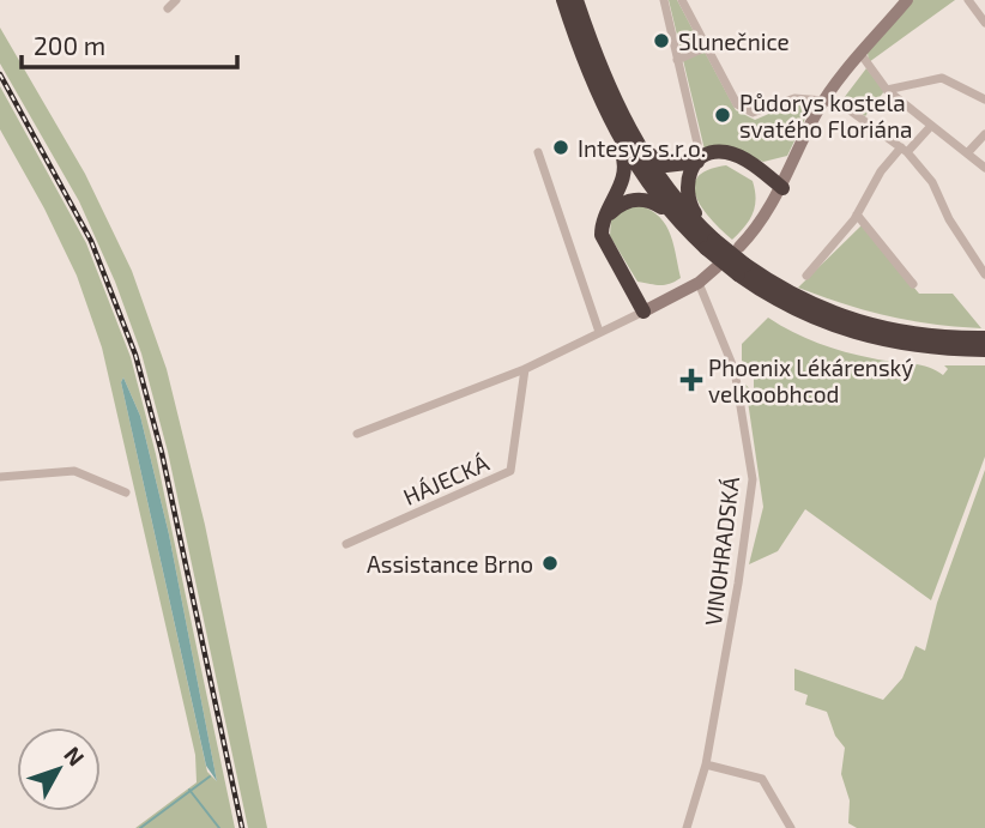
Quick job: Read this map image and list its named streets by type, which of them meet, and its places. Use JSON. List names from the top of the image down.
{
  "streets": {
    "street": ["HÁJECKÁ", "VINOHRADSKÁ"]
  },
  "places": {
    "other": [
      "Slunečnice",
      "Půdorys kostela svatého Floriána",
      "Intesys s.r.o.",
      "Assistance Brno"
    ],
    "health": ["Phoenix Lékárenský velkoobhcod"]
  },
  "scale_bar": "200 m",
  "north": "top right"
}
